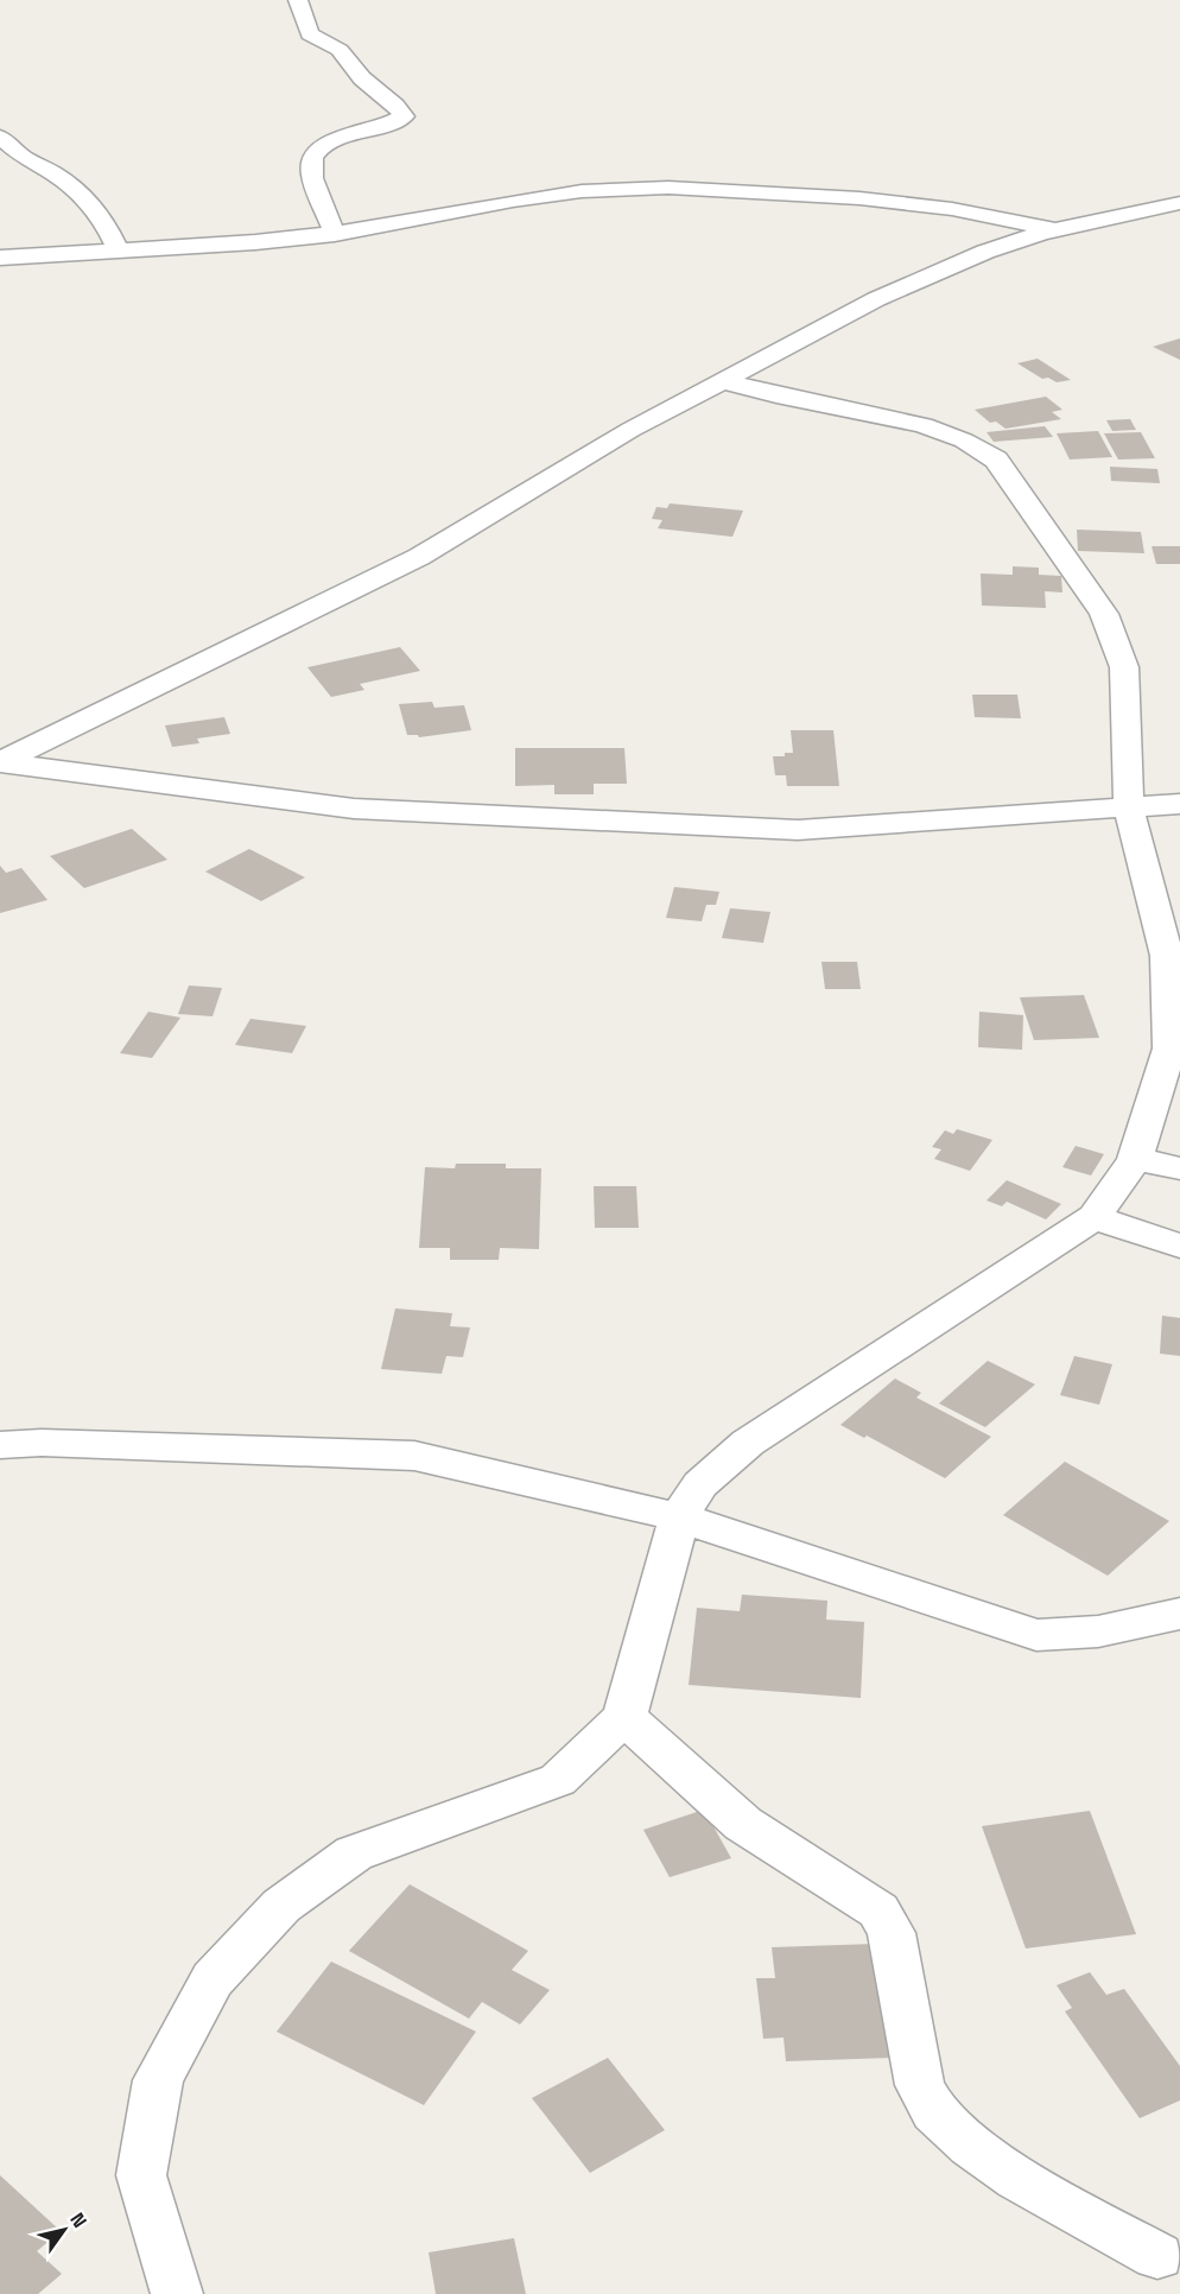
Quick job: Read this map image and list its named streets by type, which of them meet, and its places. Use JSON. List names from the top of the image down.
{
  "north": "top right"
}
